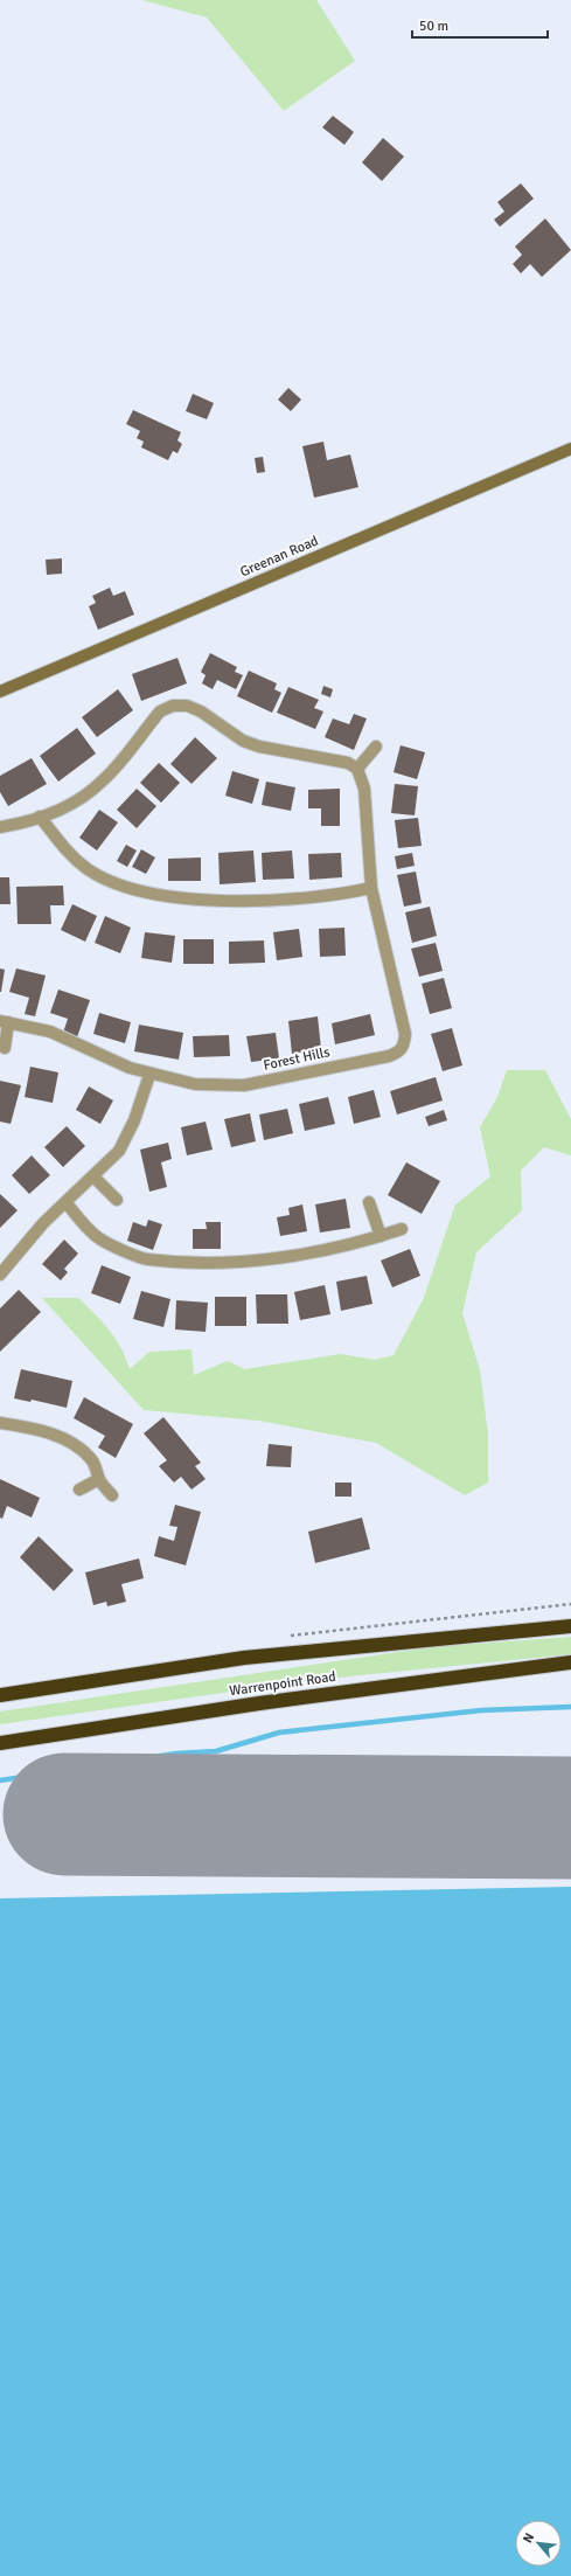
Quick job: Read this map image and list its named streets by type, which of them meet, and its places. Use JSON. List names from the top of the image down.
{
  "streets": {
    "highway": ["Warrenpoint Road"],
    "street": ["Greenan Road", "Forest Hills"]
  },
  "scale_bar": "50 m",
  "north": "top left"
}
